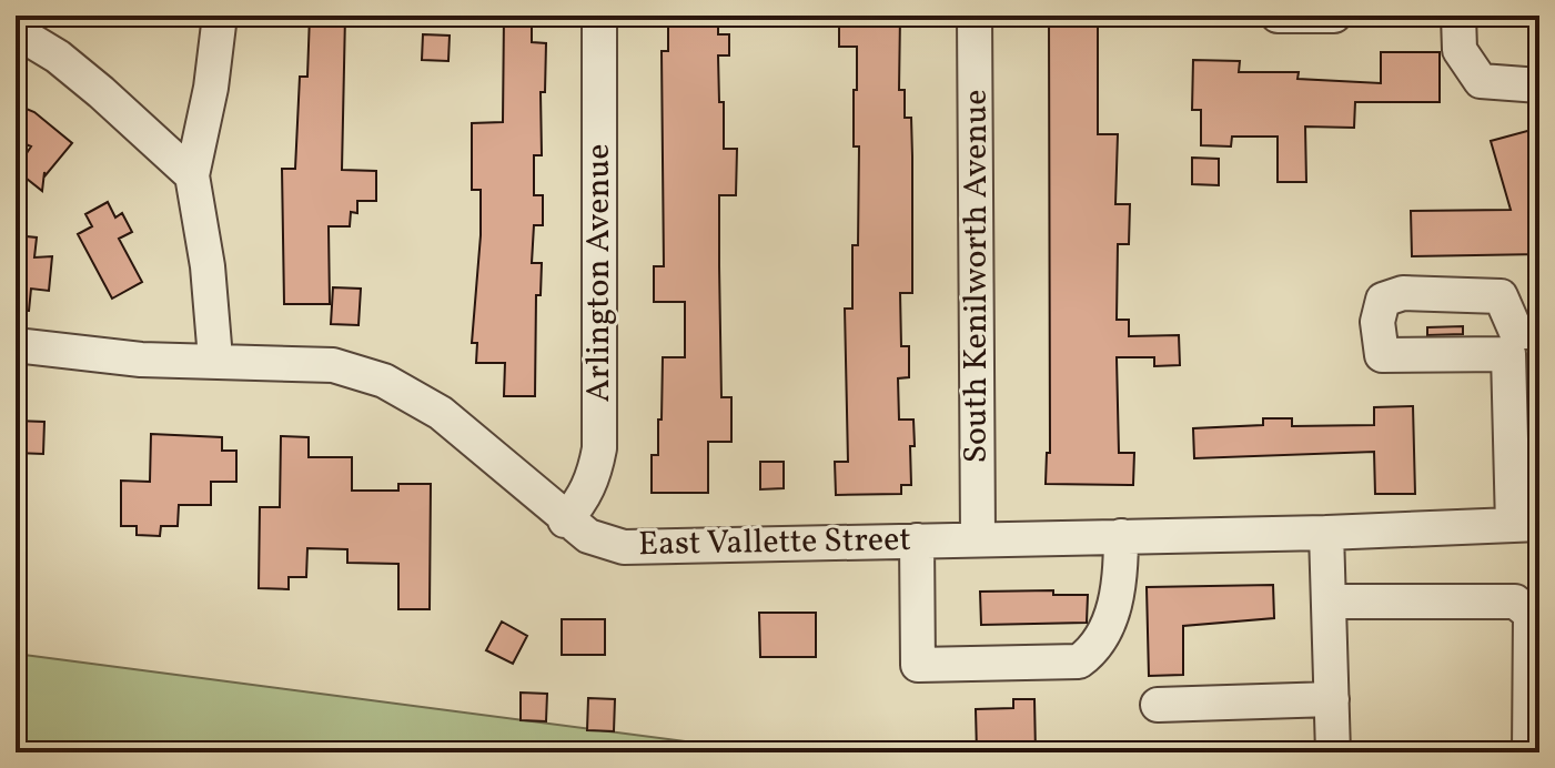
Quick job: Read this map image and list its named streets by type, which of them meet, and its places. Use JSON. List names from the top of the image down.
{
  "streets": {
    "street": ["Arlington Avenue", "South Kenilworth Avenue", "East Vallette Street"]
  },
  "crossings": [
    ["Arlington Avenue", "East Vallette Street"],
    ["South Kenilworth Avenue", "East Vallette Street"]
  ]
}
